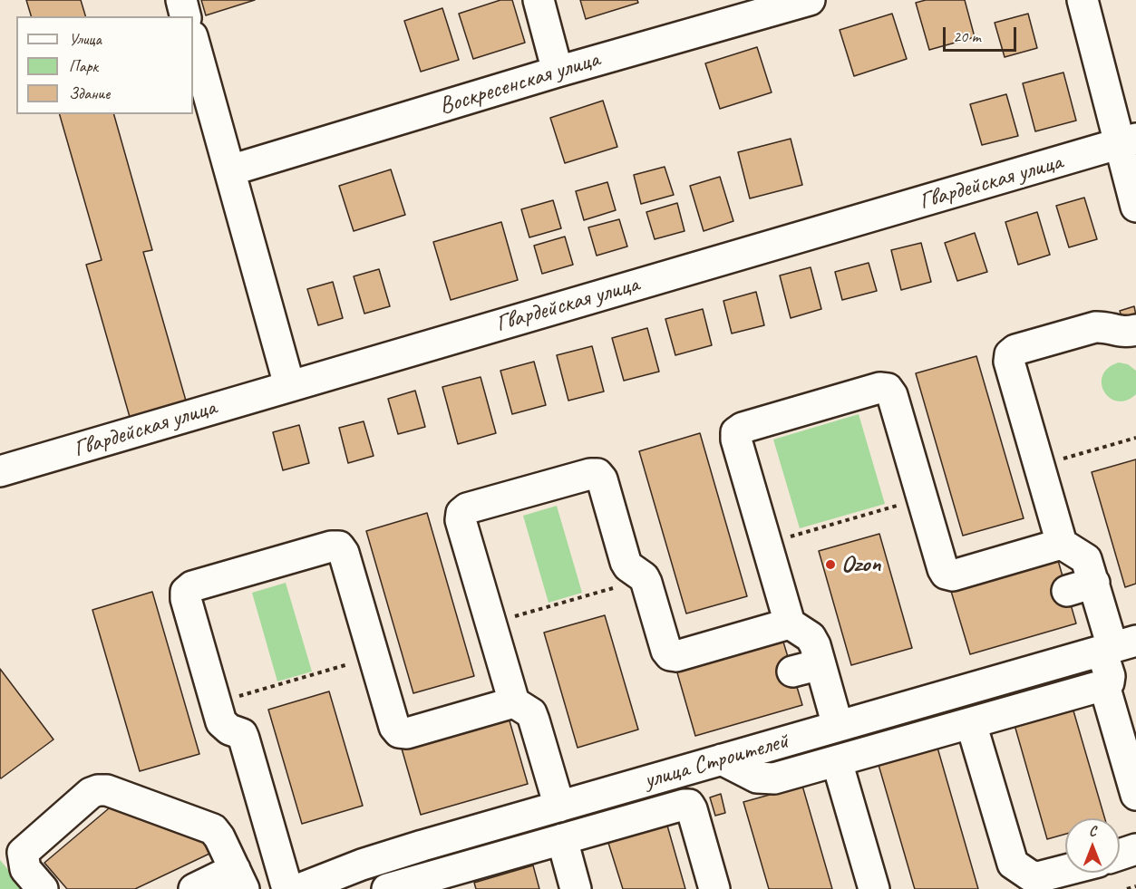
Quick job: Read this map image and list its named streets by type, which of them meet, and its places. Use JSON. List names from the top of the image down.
{
  "streets": {
    "street": ["Воскресенская улица", "Гвардейская улица", "улица Строителей"]
  },
  "places": ["Ozon"],
  "legend": ["Улица", "Парк", "Здание"],
  "scale_bar": "20 m",
  "north": "top"
}
